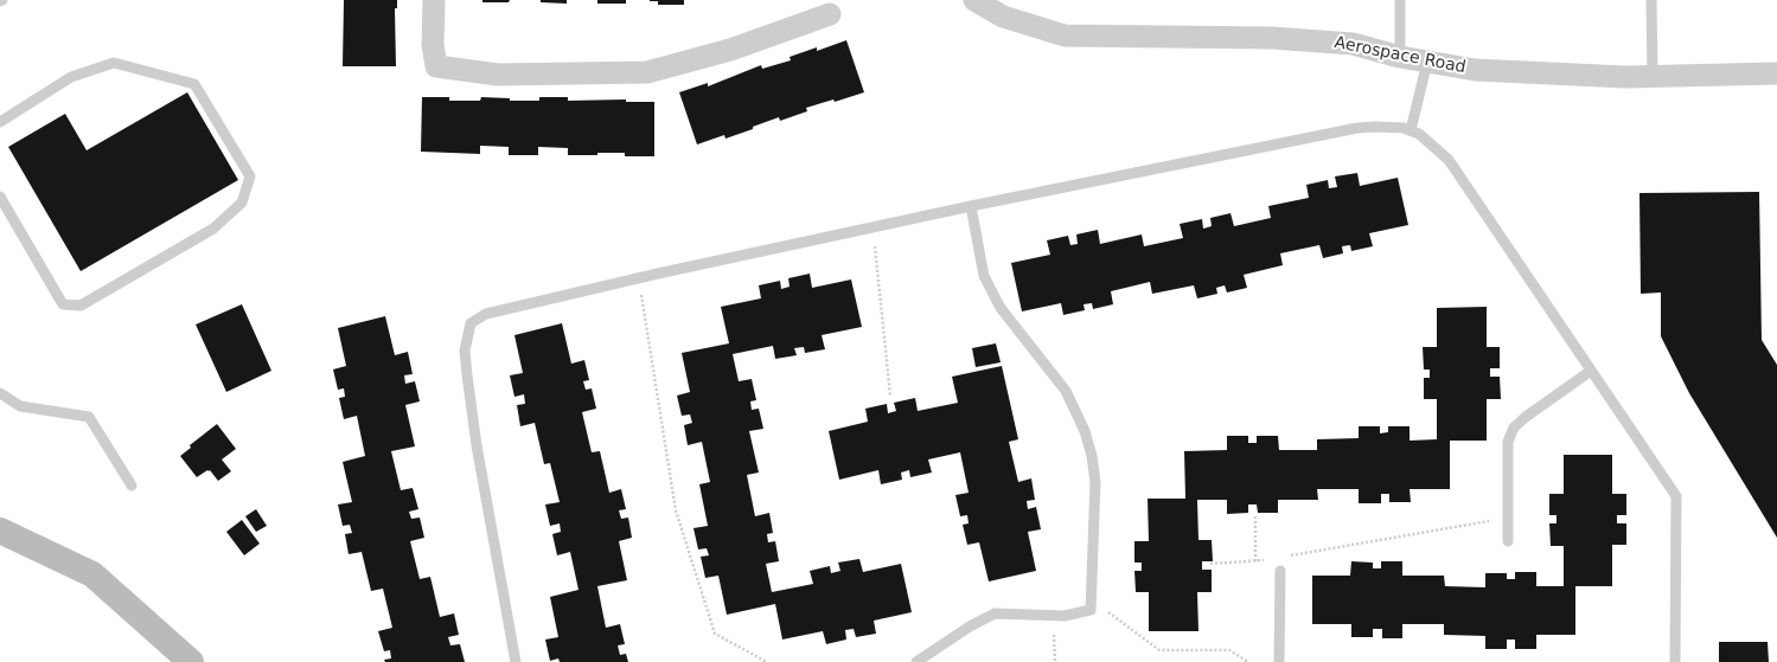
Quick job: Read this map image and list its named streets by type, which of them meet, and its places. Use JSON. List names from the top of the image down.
{
  "streets": {
    "street": ["Aerospace Road"]
  }
}
